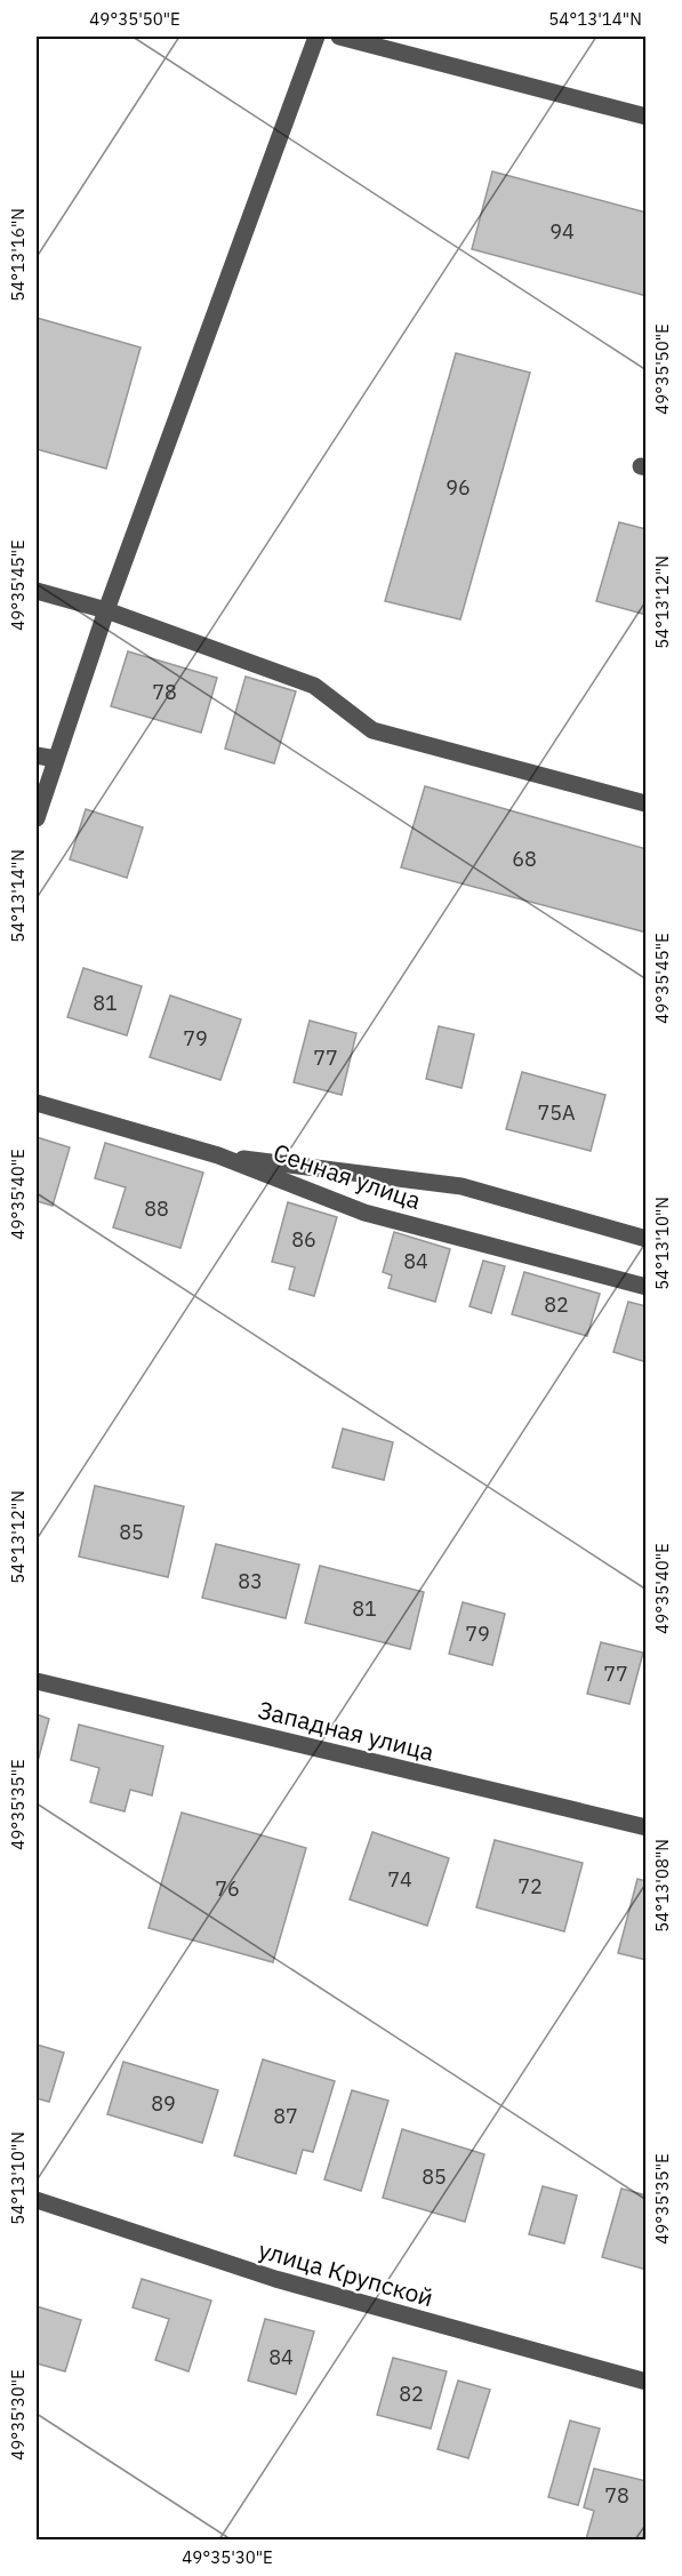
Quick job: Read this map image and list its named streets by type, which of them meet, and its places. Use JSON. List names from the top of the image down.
{
  "streets": {
    "street": ["Сенная улица", "Западная улица", "улица Крупской"]
  },
  "house_numbers": [
    "94",
    "96",
    "78",
    "68",
    "81",
    "79",
    "77",
    "75А",
    "88",
    "86",
    "84",
    "82",
    "85",
    "83",
    "81",
    "79",
    "77",
    "74",
    "72",
    "76",
    "89",
    "87",
    "85",
    "84",
    "82",
    "78"
  ],
  "coordinates": [
    "49°35'50\"E",
    "54°13'14\"N",
    "54°13'16\"N",
    "49°35'45\"E",
    "54°13'12\"N",
    "49°35'40\"E",
    "54°13'10\"N",
    "49°35'35\"E",
    "54°13'08\"N",
    "49°35'30\"E"
  ]
}
